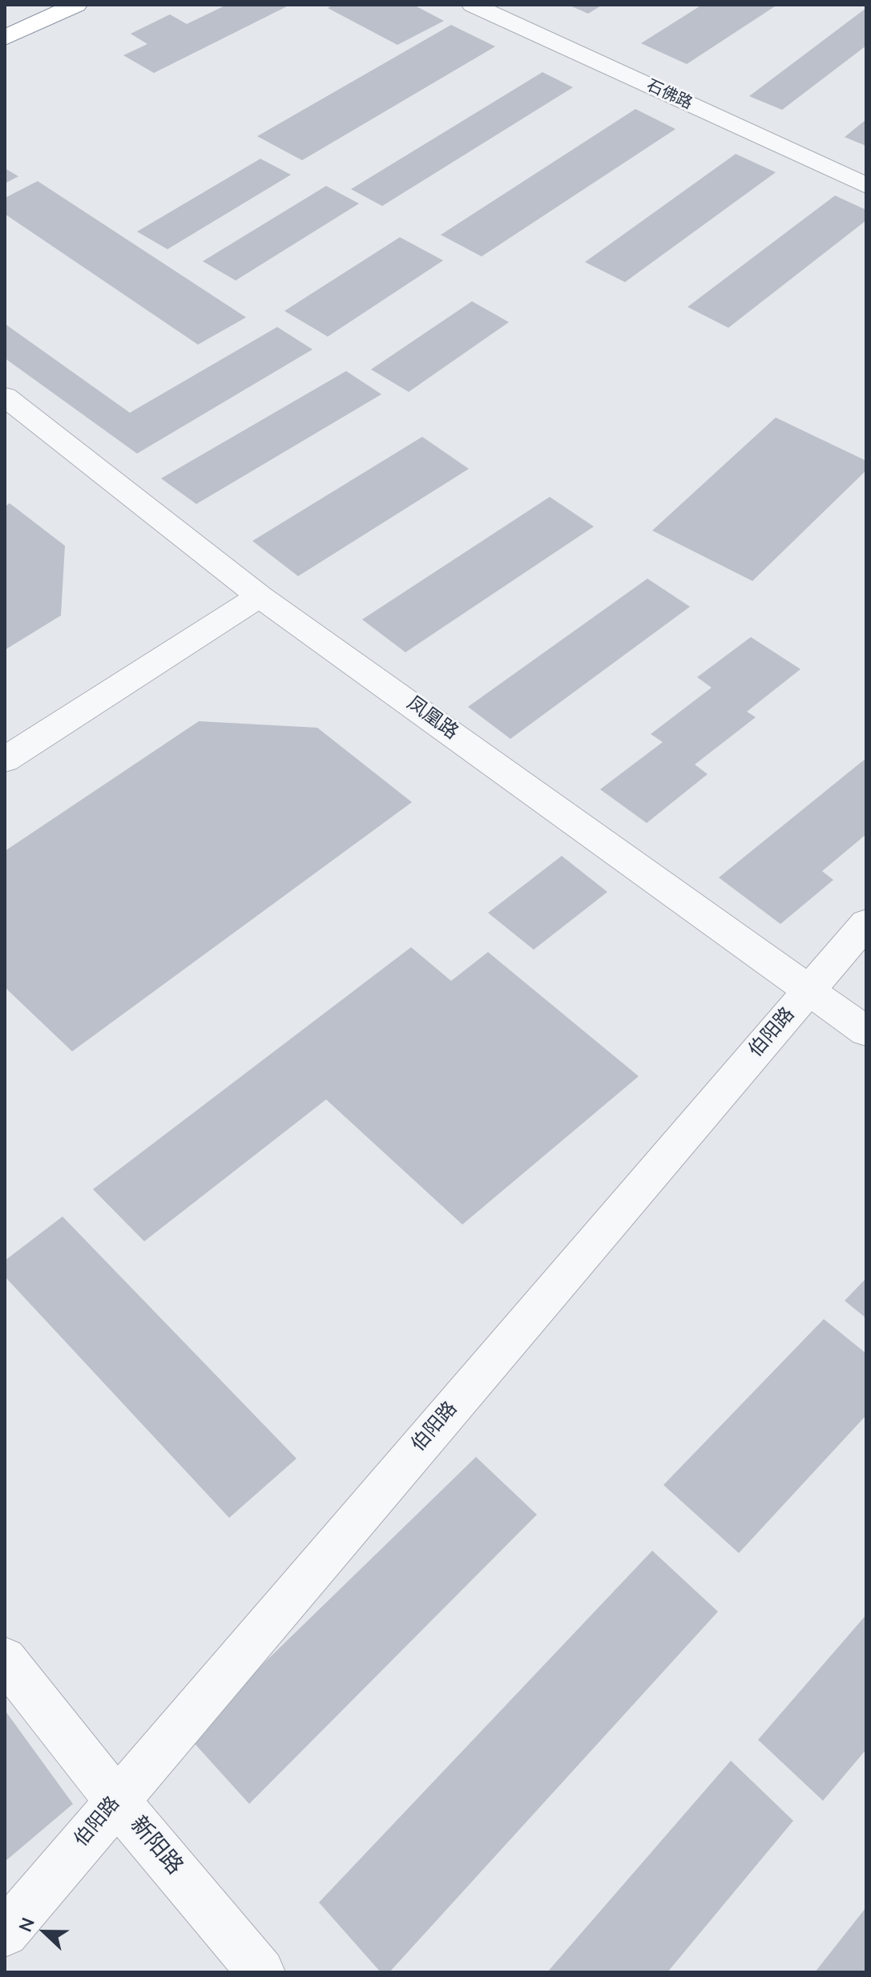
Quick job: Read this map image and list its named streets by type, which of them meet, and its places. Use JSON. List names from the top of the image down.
{
  "streets": {
    "street": [
      "石佛路",
      "凤凰路",
      "伯阳路",
      "新阳路"
    ]
  },
  "crossings": [
    ["凤凰路", "伯阳路"],
    ["伯阳路", "新阳路"]
  ],
  "north": "left"
}
